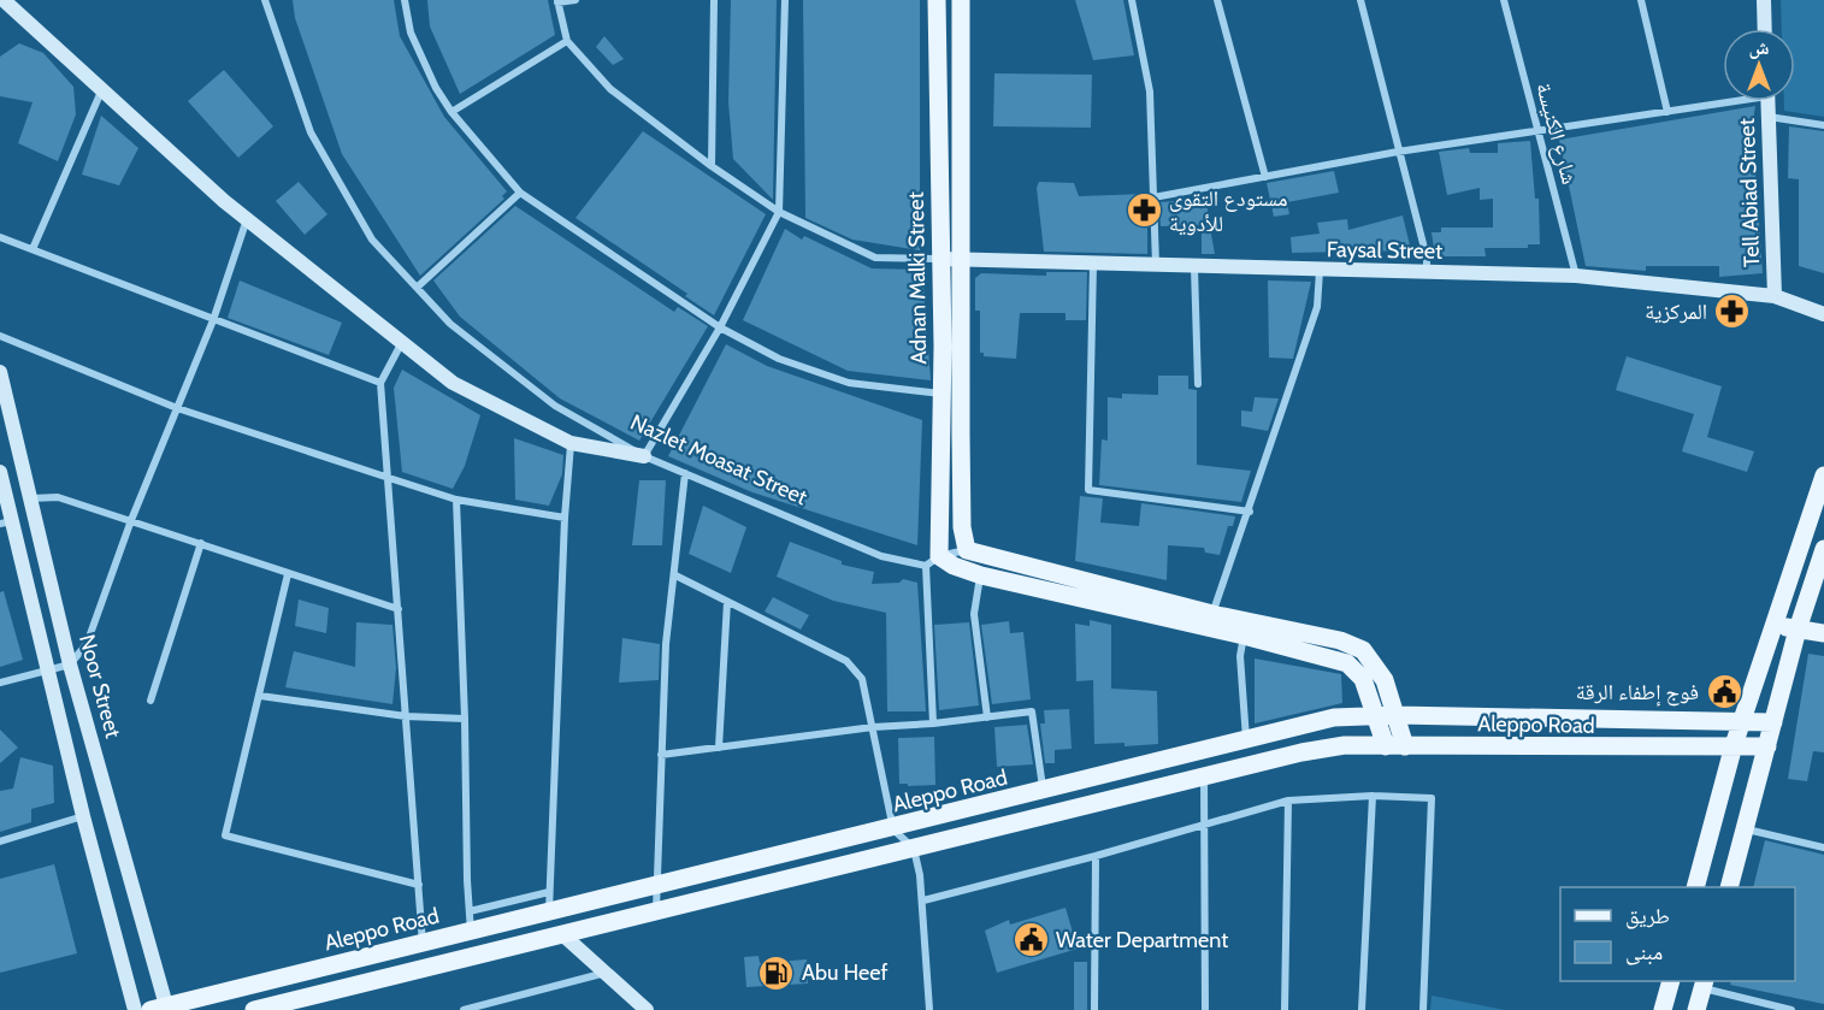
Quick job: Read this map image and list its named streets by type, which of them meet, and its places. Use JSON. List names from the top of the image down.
{
  "streets": {
    "main road": [
      "Tell Abiad Street",
      "Faysal Street",
      "Adnan Malki Street",
      "Nazlet Moasat Street",
      "Noor Street",
      "Aleppo Road"
    ],
    "street": ["شارع الكنيسة"]
  },
  "crossings": [
    ["شارع الكنيسة", "Faysal Street"],
    ["Tell Abiad Street", "Faysal Street"],
    ["Faysal Street", "Adnan Malki Street"],
    ["Adnan Malki Street", "Nazlet Moasat Street"],
    ["Nazlet Moasat Street", "Aleppo Road"],
    ["Noor Street", "Aleppo Road"]
  ],
  "places": {
    "pharmacy": ["مستودع التقوى للأدوية", "المركزية"],
    "public building": ["فوج إطفاء الرقة", "Water Department"],
    "fuel station": ["Abu Heef"]
  },
  "legend": ["طريق", "مبنى"],
  "north": "top"
}
